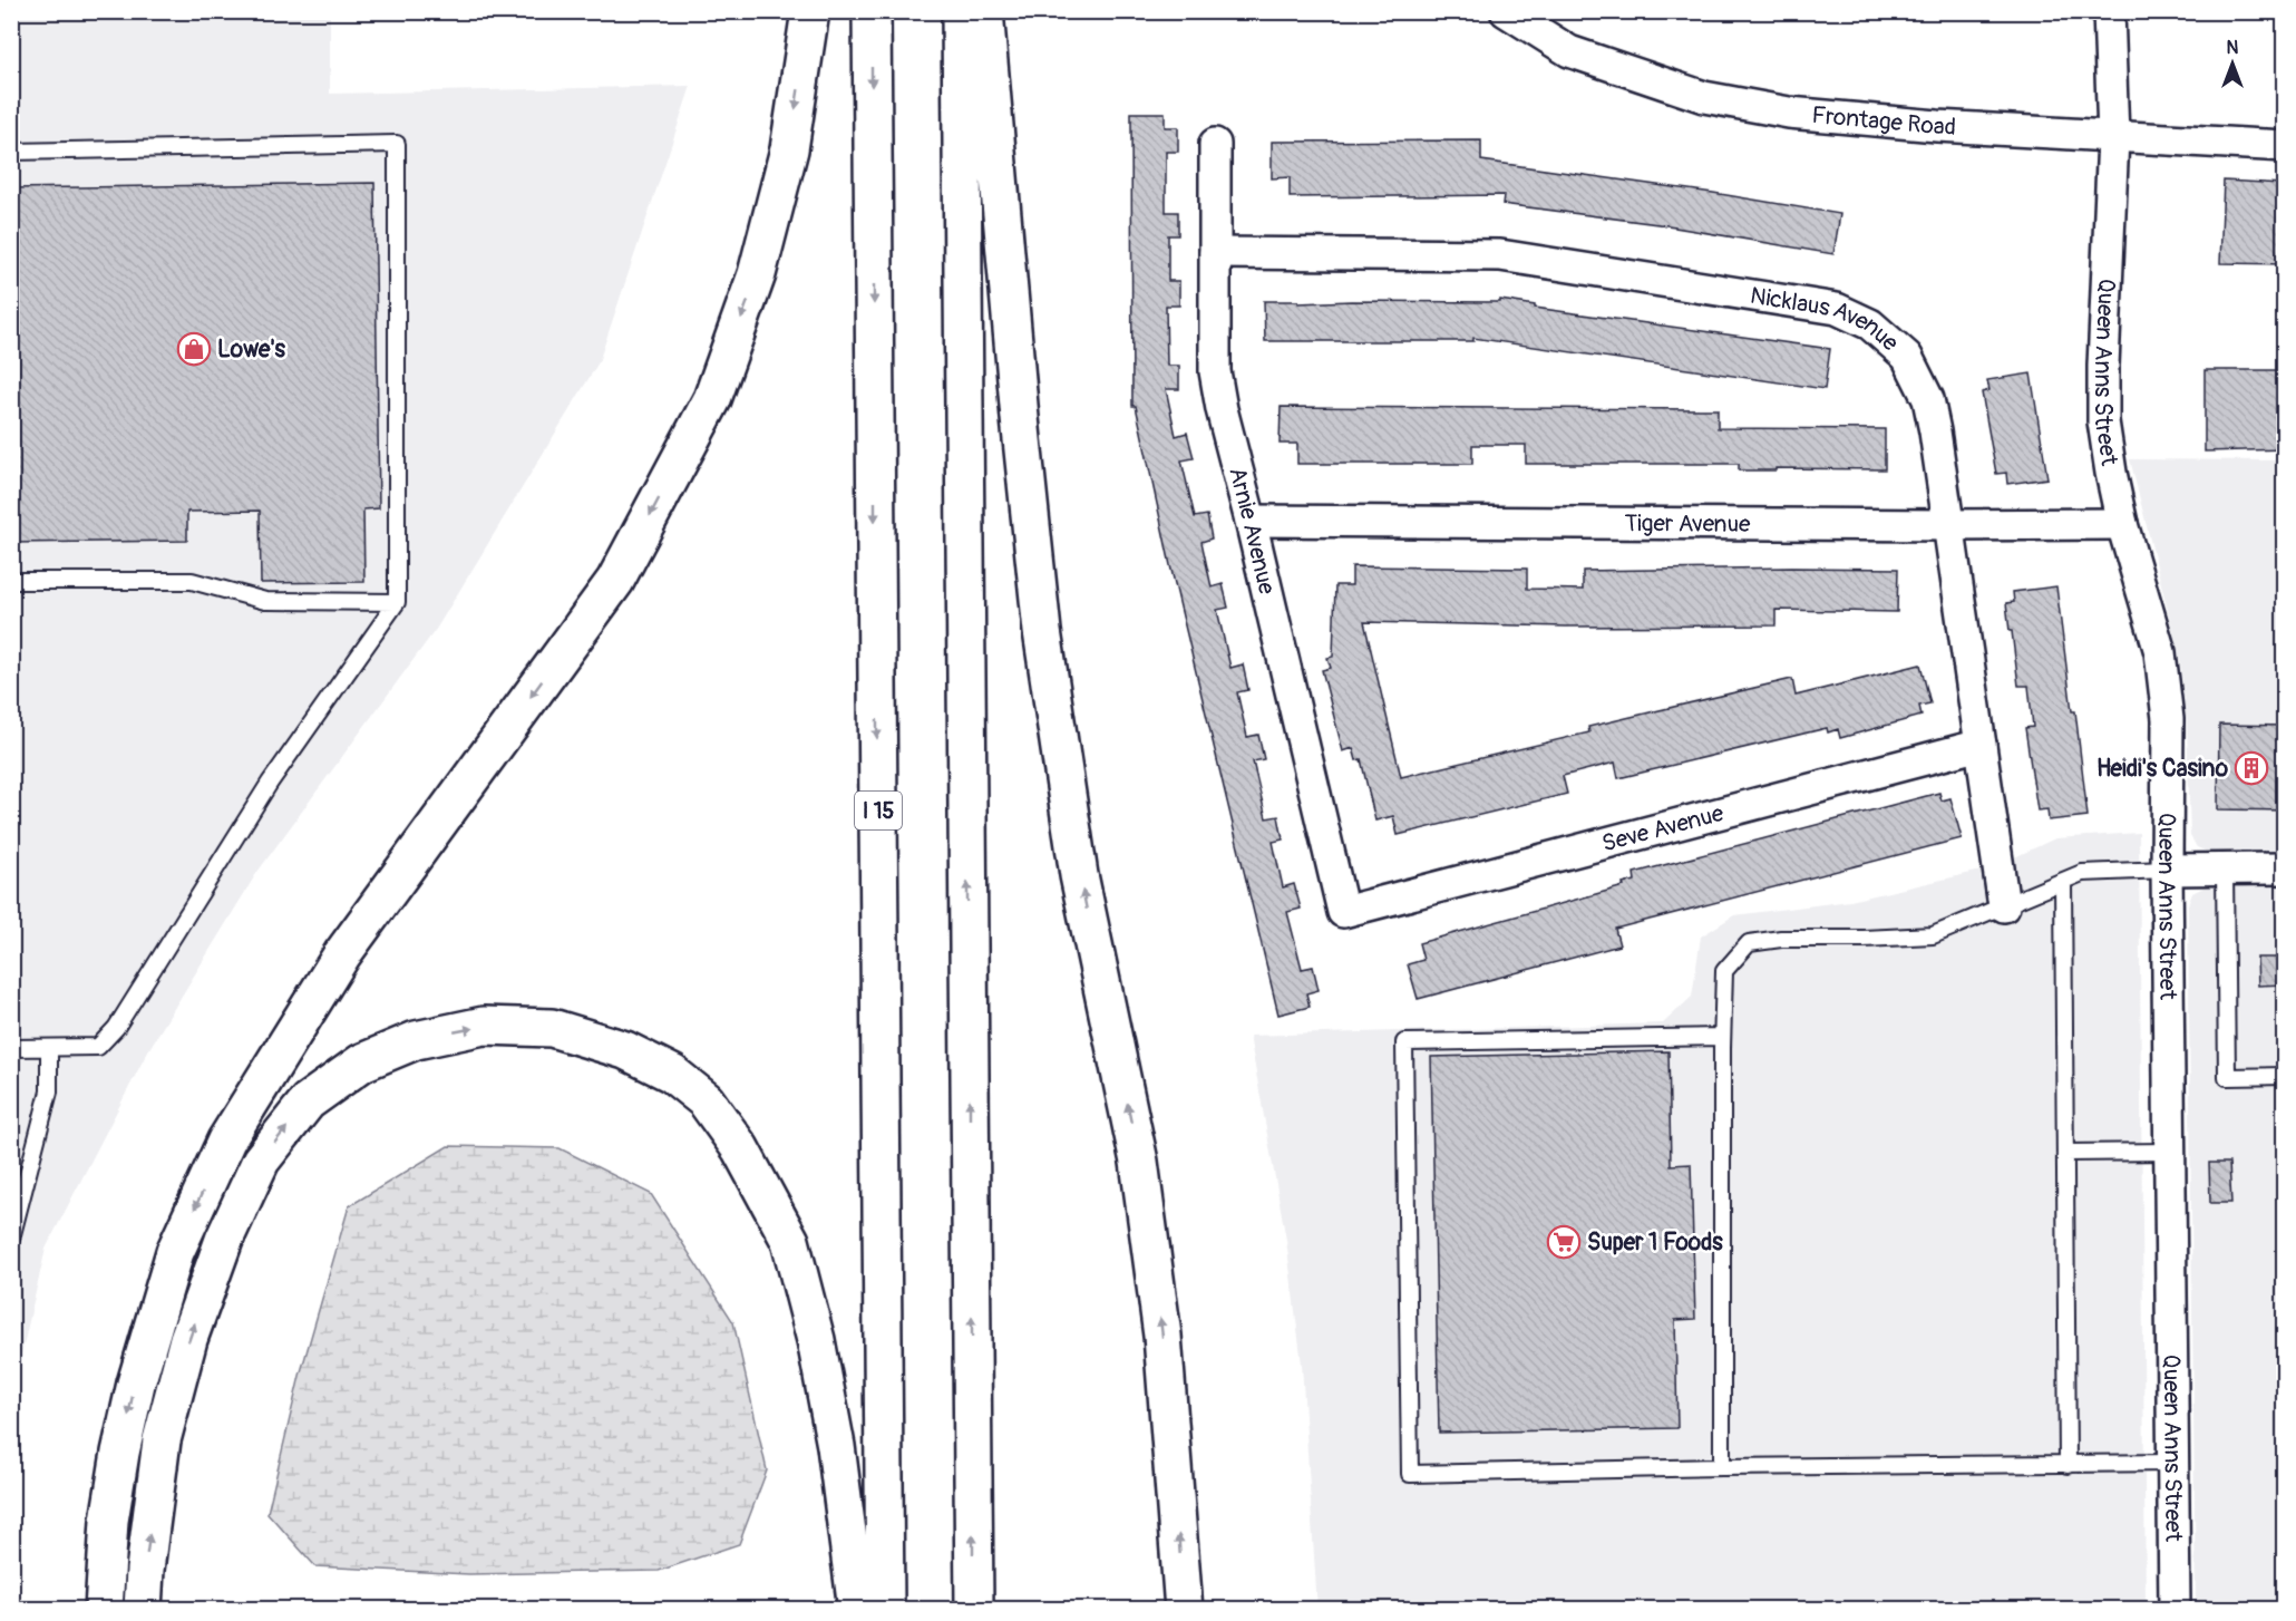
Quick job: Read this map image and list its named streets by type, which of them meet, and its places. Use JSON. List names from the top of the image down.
{
  "streets": {
    "highway": ["I 15"],
    "street": [
      "Frontage Road",
      "Nicklaus Avenue",
      "Queen Anns Street",
      "Tiger Avenue",
      "Arnie Avenue",
      "Seve Avenue"
    ]
  },
  "crossings": [
    ["Frontage Road", "Queen Anns Street"],
    ["Nicklaus Avenue", "Tiger Avenue"],
    ["Nicklaus Avenue", "Arnie Avenue"],
    ["Nicklaus Avenue", "Seve Avenue"],
    ["Queen Anns Street", "Tiger Avenue"],
    ["Tiger Avenue", "Arnie Avenue"],
    ["Arnie Avenue", "Seve Avenue"]
  ],
  "places": {
    "shop": ["Lowe's"],
    "building": ["Heidi's Casino"],
    "supermarket": ["Super 1 Foods"]
  },
  "north": "top"
}
